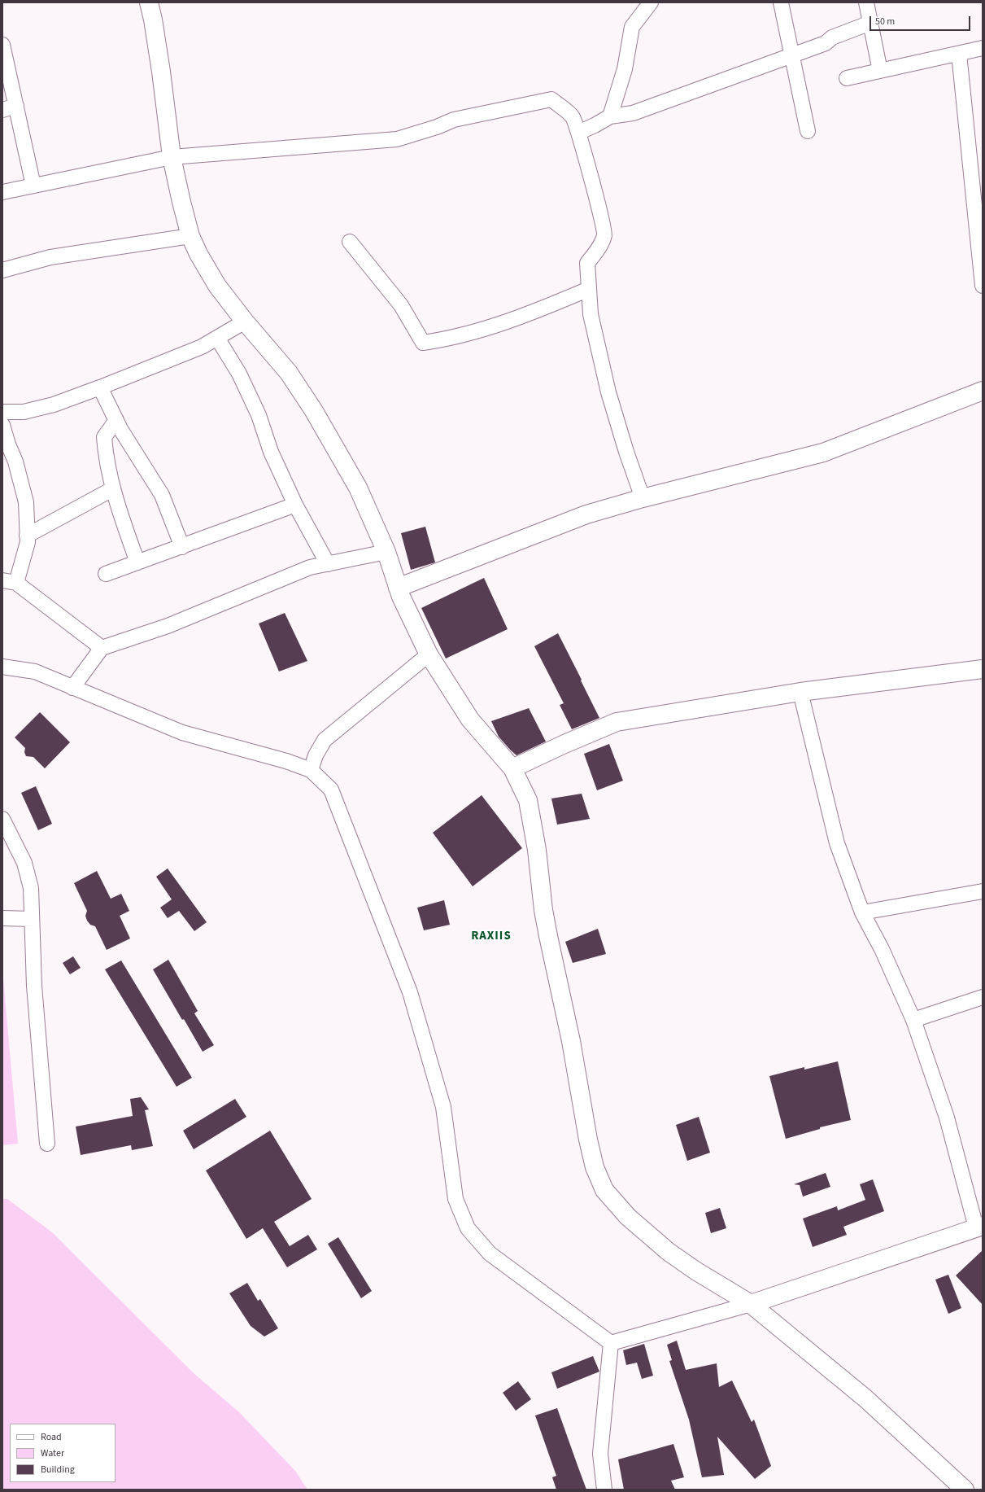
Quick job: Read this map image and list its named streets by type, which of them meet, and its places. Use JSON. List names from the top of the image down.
{
  "districts": ["RAXIIS"],
  "legend": ["Road", "Water", "Building"],
  "scale_bar": "50 m"
}
